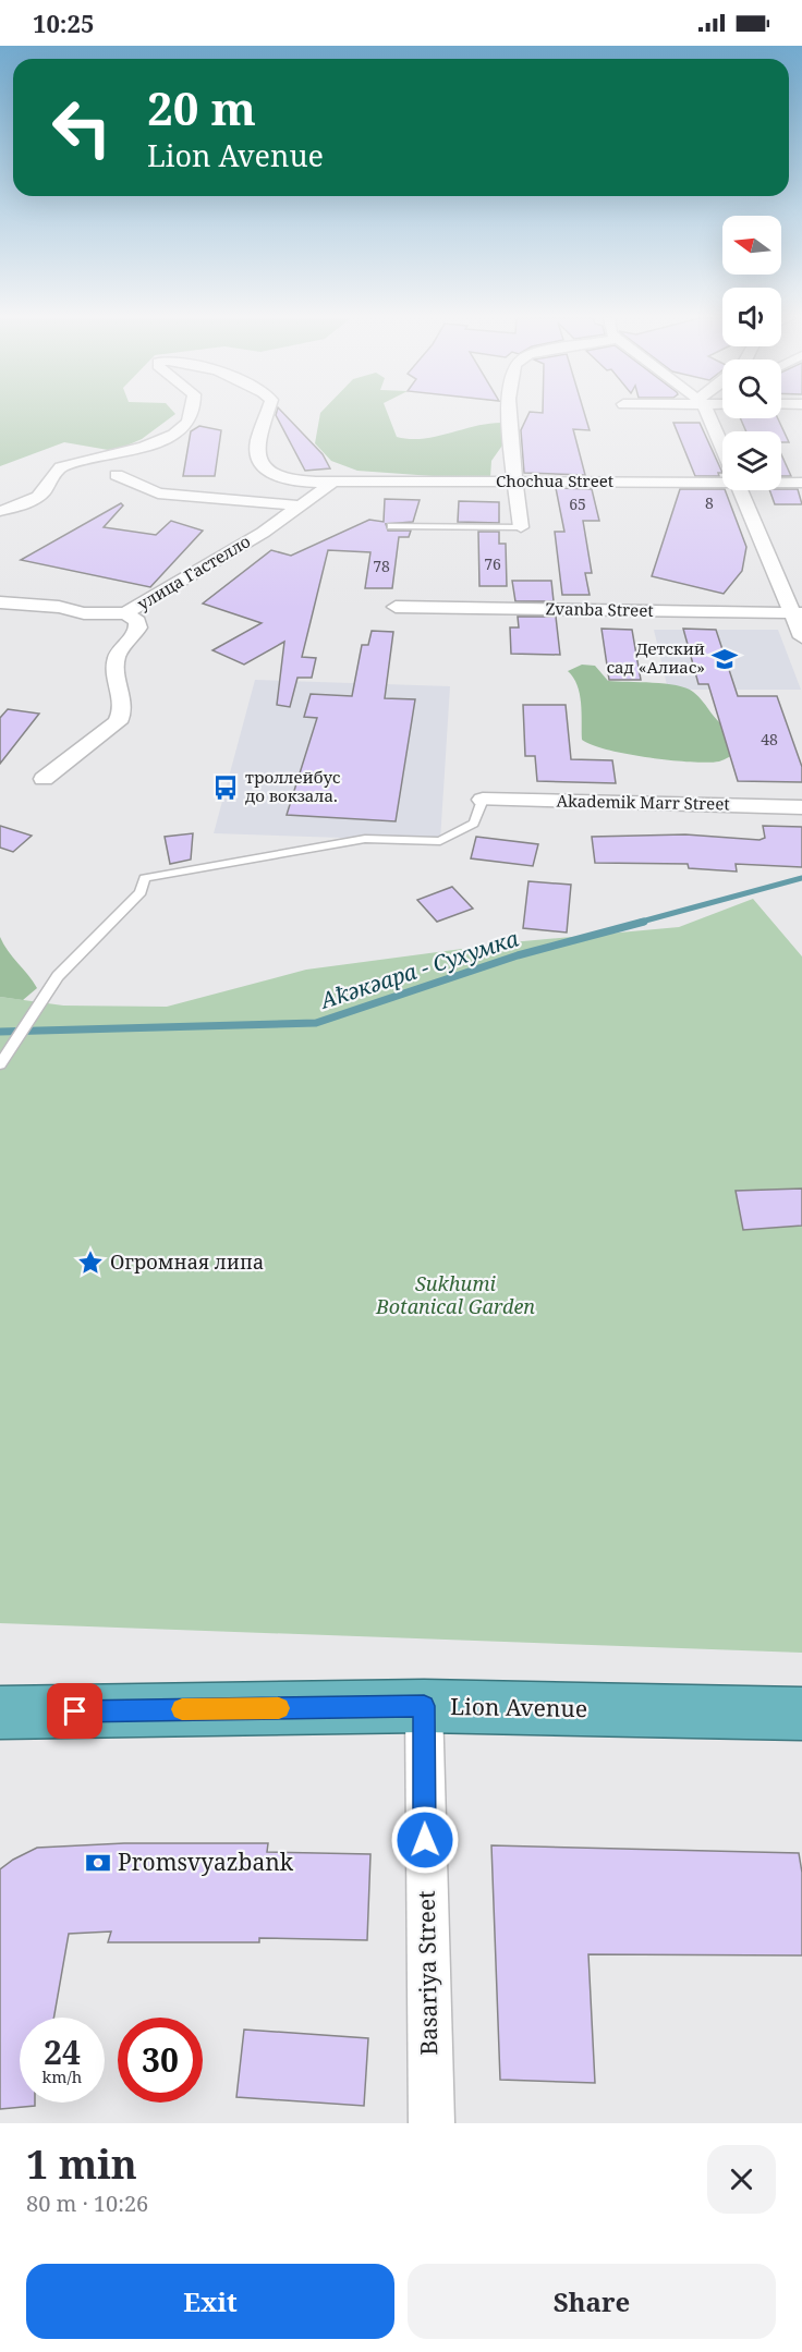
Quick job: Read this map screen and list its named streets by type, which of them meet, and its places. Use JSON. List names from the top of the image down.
{
  "streets": {
    "highway": ["Lion Avenue"],
    "street": [
      "Chochua Street",
      "улица Гастелло",
      "Zvanba Street",
      "Akademik Marr Street",
      "Basariya Street"
    ]
  },
  "crossings": [
    ["Chochua Street", "улица Гастелло"],
    ["Lion Avenue", "Basariya Street"]
  ],
  "water": ["Аҟәкәара - Сухумка"],
  "parks": ["Sukhumi Botanical Garden"],
  "places": {
    "school or university": ["Детский сад «Алиас»"],
    "bus stop": ["троллейбус до вокзала."],
    "place": ["Огромная липа"],
    "bank": ["Promsvyazbank"]
  },
  "house_numbers": [
    "8",
    "65",
    "76",
    "78",
    "48"
  ],
  "north": "left",
  "page": {
    "status": "10:25",
    "turn": ["20 m", "Lion Avenue"],
    "speed": "24 km/h",
    "limit": "30",
    "heading": ["1 min", "80 m · 10:26"],
    "buttons": ["Exit", "Share"]
  }
}
